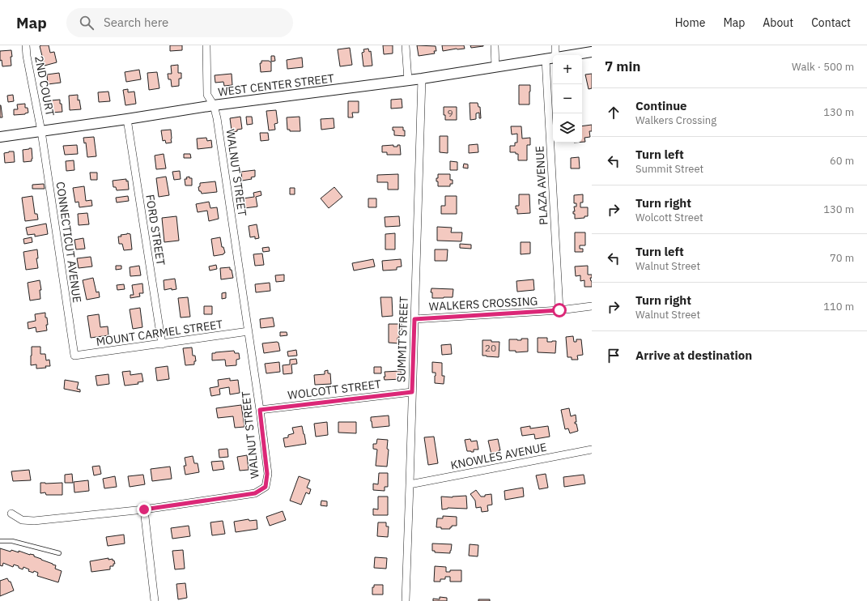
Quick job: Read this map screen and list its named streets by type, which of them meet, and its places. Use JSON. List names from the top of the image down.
{
  "streets": {
    "street": [
      "WEST CENTER STREET",
      "2ND COURT",
      "WALNUT STREET",
      "PLAZA AVENUE",
      "FORD STREET",
      "CONNECTICUT AVENUE",
      "WALKERS CROSSING",
      "MOUNT CARMEL STREET",
      "SUMMIT STREET",
      "WOLCOTT STREET",
      "KNOWLES AVENUE"
    ]
  },
  "crossings": [
    ["WEST CENTER STREET", "2ND COURT"],
    ["WEST CENTER STREET", "WALNUT STREET"],
    ["WEST CENTER STREET", "FORD STREET"],
    ["WEST CENTER STREET", "CONNECTICUT AVENUE"],
    ["WEST CENTER STREET", "SUMMIT STREET"],
    ["2ND COURT", "CONNECTICUT AVENUE"],
    ["WALNUT STREET", "MOUNT CARMEL STREET"],
    ["WALNUT STREET", "WOLCOTT STREET"],
    ["PLAZA AVENUE", "WALKERS CROSSING"],
    ["FORD STREET", "MOUNT CARMEL STREET"],
    ["CONNECTICUT AVENUE", "MOUNT CARMEL STREET"],
    ["WALKERS CROSSING", "SUMMIT STREET"],
    ["SUMMIT STREET", "WOLCOTT STREET"],
    ["SUMMIT STREET", "KNOWLES AVENUE"]
  ],
  "house_numbers": ["9", "20"],
  "page": {
    "header": "Map",
    "search": "Search here",
    "nav": [
      "Home",
      "Map",
      "About",
      "Contact"
    ],
    "heading": ["7 min", "Walk · 500 m"],
    "map_buttons": ["+", "−"],
    "list": [
      ["Continue", "Walkers Crossing", "130 m"],
      ["Turn left", "Summit Street", "60 m"],
      ["Turn right", "Wolcott Street", "130 m"],
      ["Turn left", "Walnut Street", "70 m"],
      ["Turn right", "Walnut Street", "110 m"],
      "Arrive at destination"
    ]
  }
}
